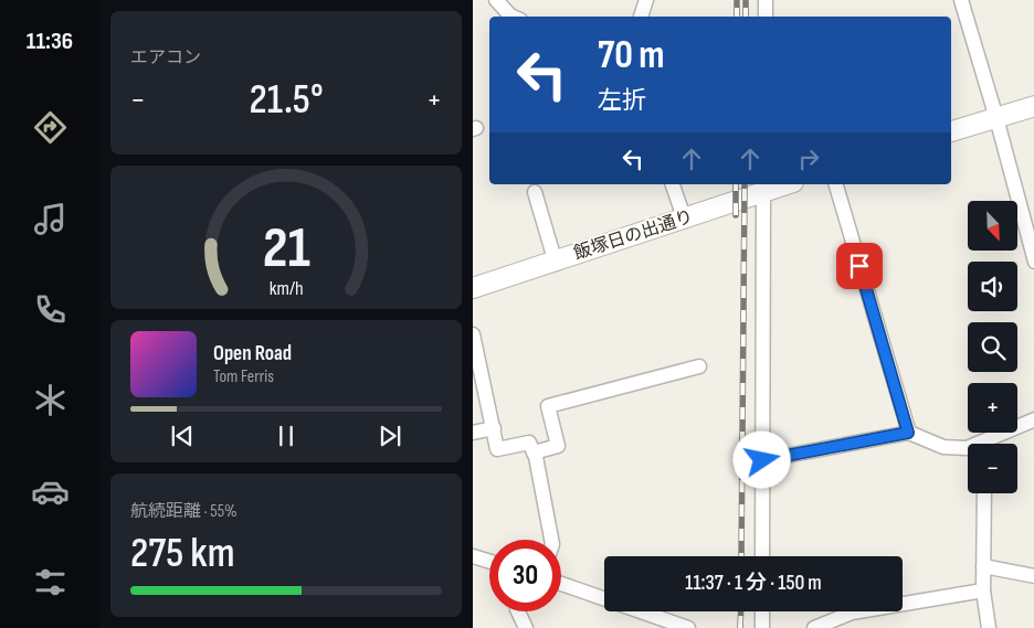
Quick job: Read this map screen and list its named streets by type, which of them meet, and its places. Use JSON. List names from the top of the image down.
{
  "streets": {
    "street": ["飯塚日の出通り"]
  },
  "north": "bottom right",
  "page": {
    "tabs": "11:36",
    "tile": [
      "エアコン",
      ["航続距離 · 55%", "275 km"]
    ],
    "turn": ["70 m", "左折"],
    "heat": ["−", "21.5°", "+"],
    "map_buttons": ["+", "−"],
    "song": ["Open Road", "Tom Ferris"],
    "limit": "30",
    "trip": "11:37 · 1 分 · 150 m",
    "gauge": ["21", "km/h"]
  }
}
